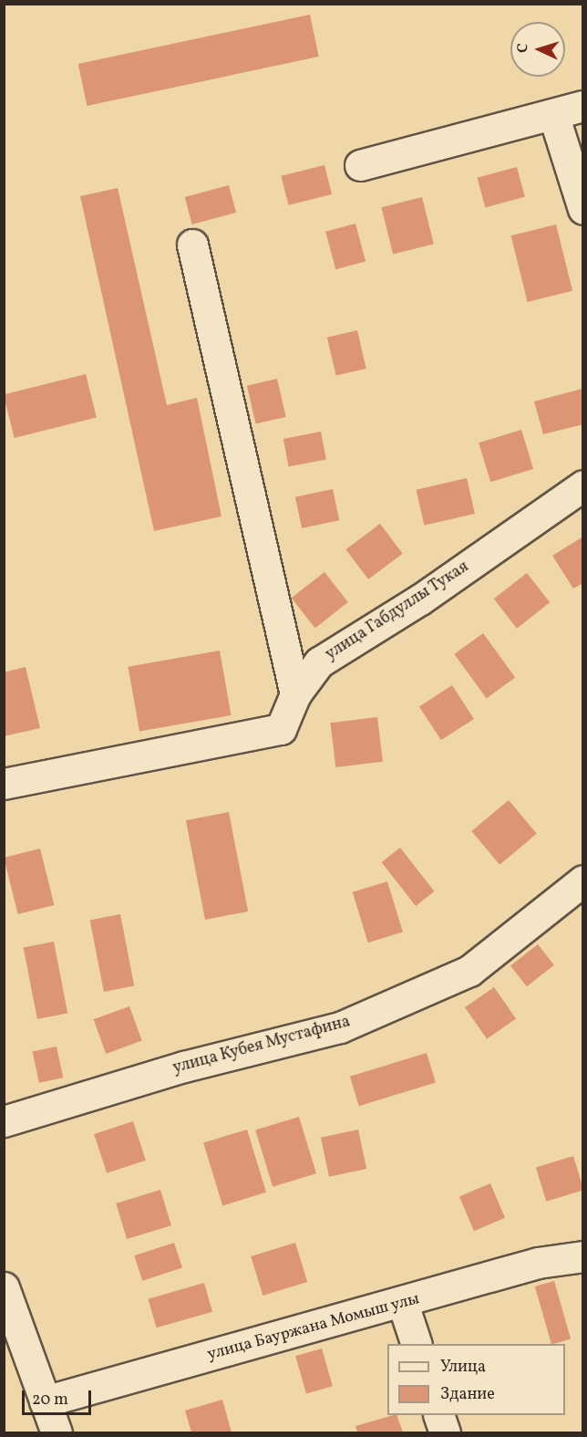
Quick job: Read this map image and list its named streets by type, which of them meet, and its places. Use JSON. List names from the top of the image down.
{
  "streets": {
    "street": ["улица Габдуллы Тукая", "улица Кубея Мустафина", "улица Бауржана Момыш улы"]
  },
  "legend": ["Улица", "Здание"],
  "scale_bar": "20 m",
  "north": "left"
}
